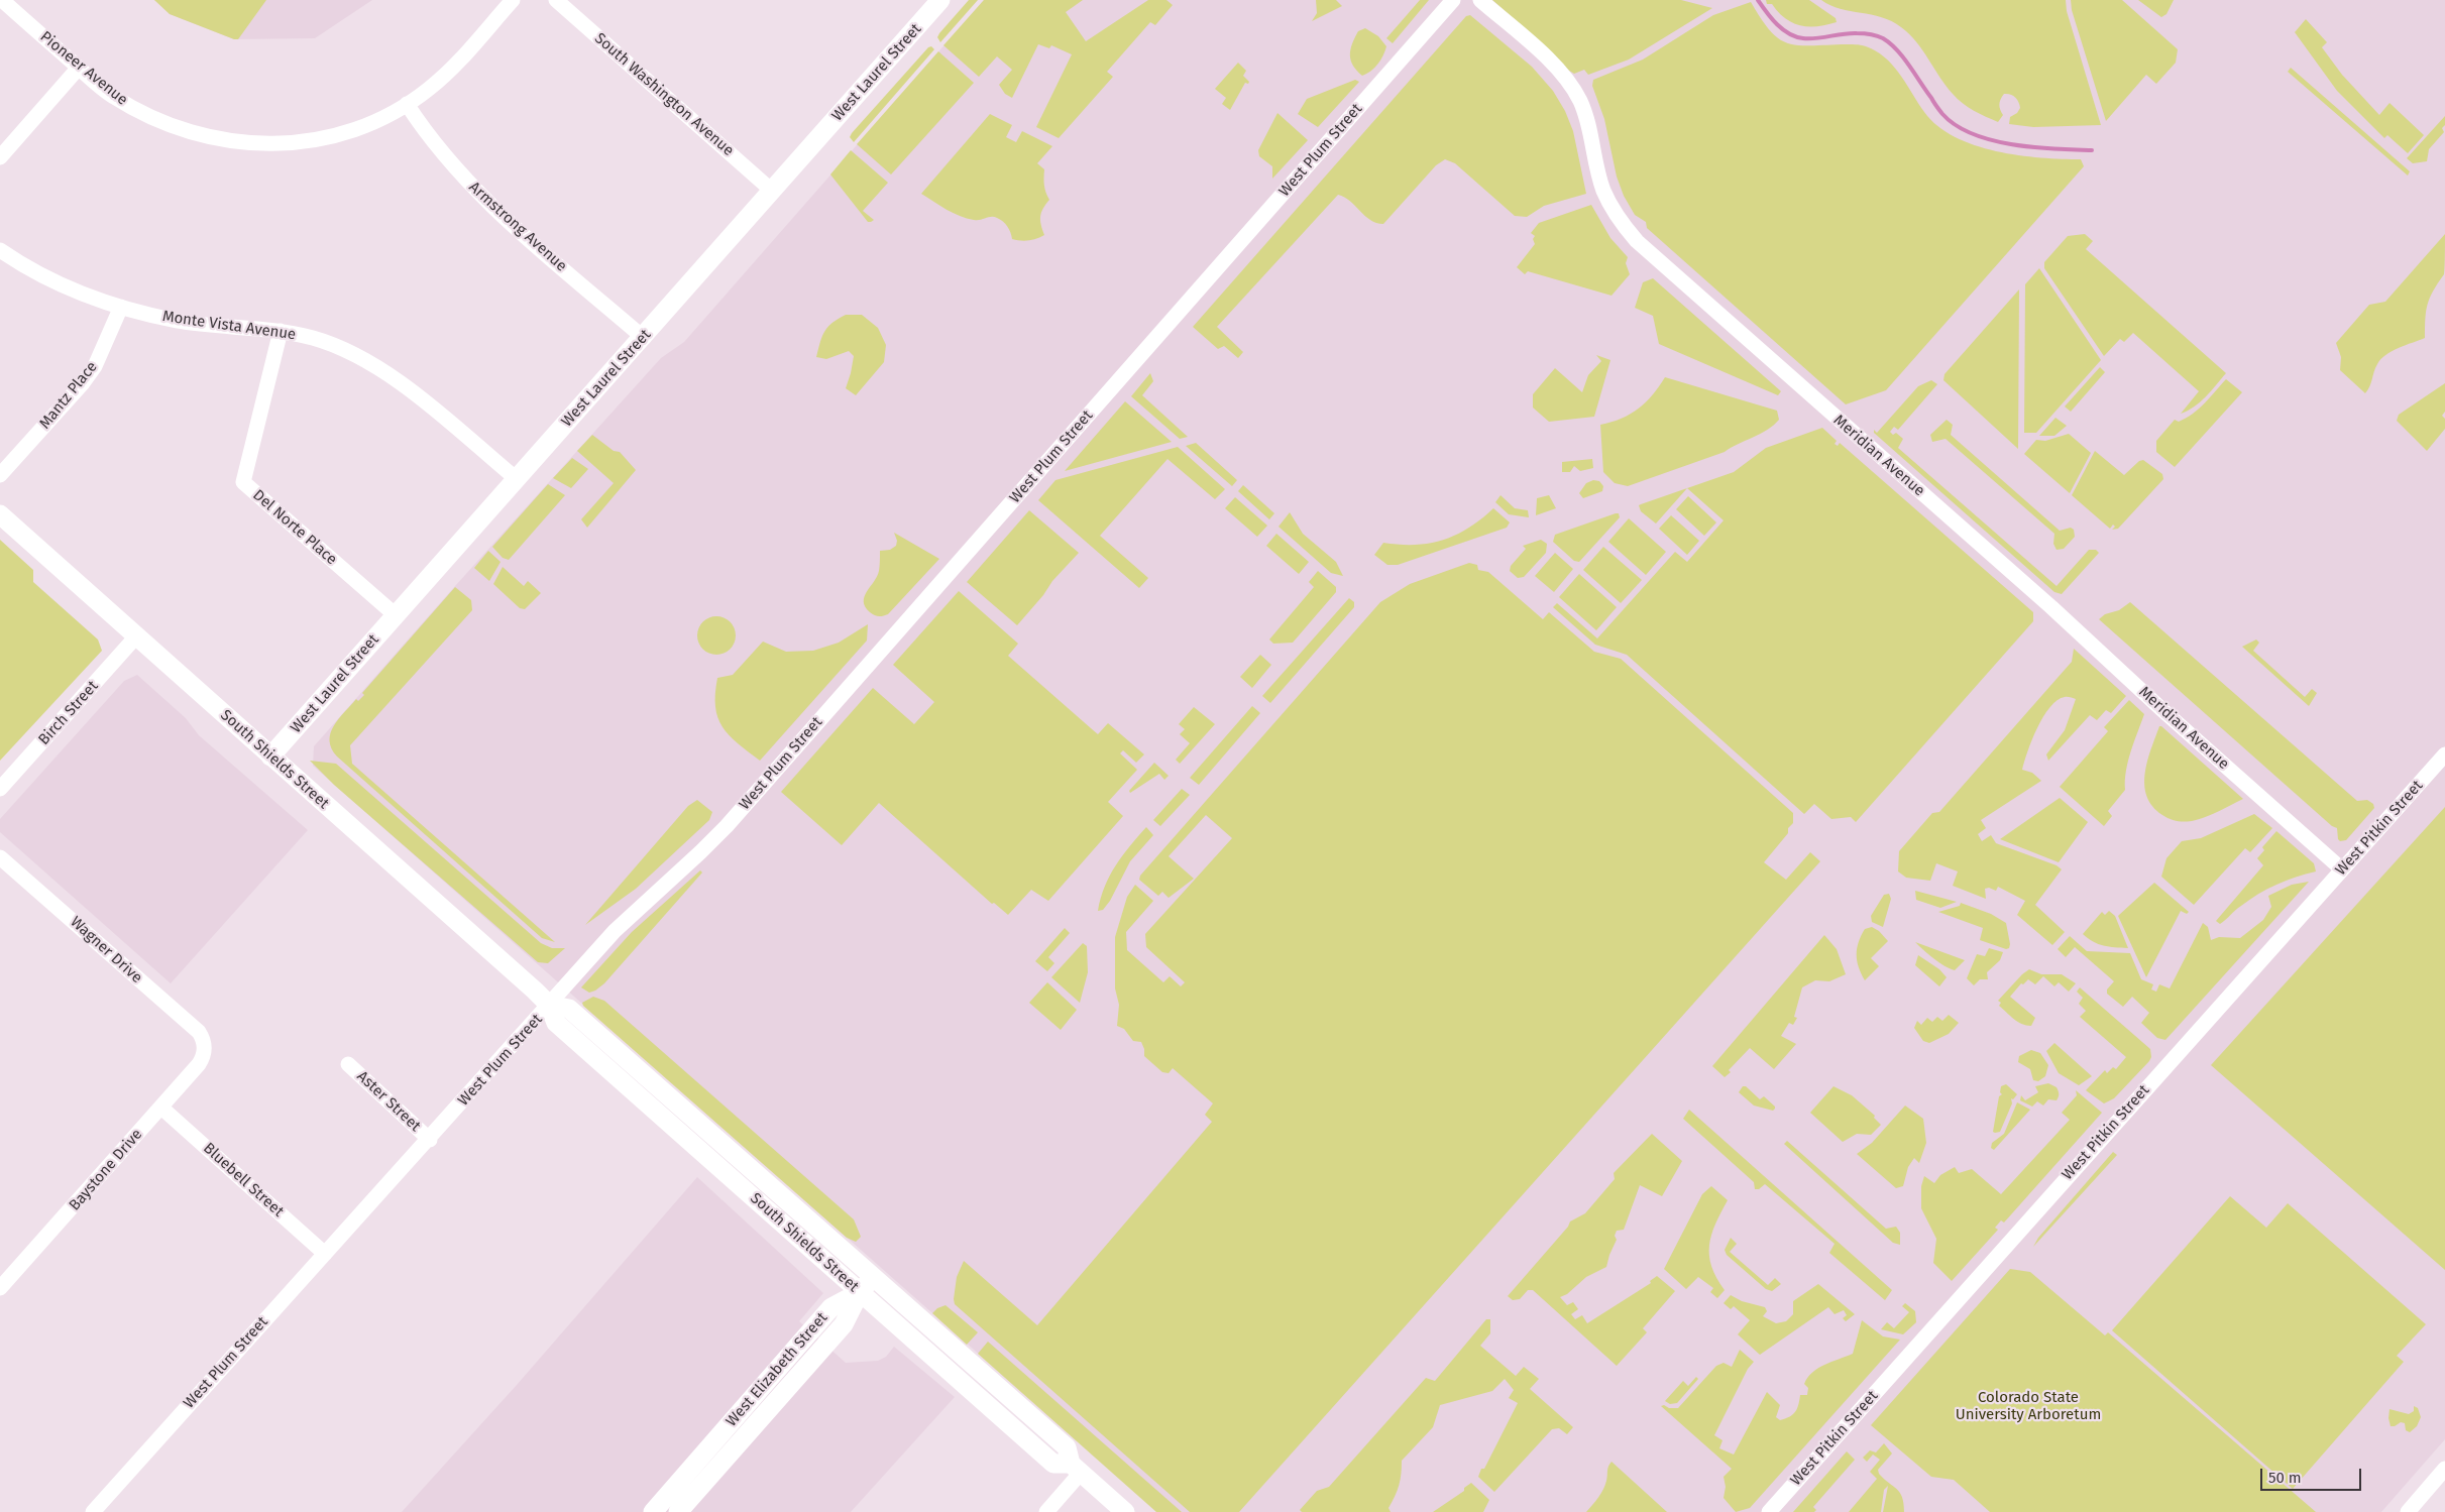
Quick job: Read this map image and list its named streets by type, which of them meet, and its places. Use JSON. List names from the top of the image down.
{
  "streets": {
    "main road": ["West Laurel Street", "South Shields Street", "West Elizabeth Street"],
    "street": [
      "Pioneer Avenue",
      "South Washington Avenue",
      "West Plum Street",
      "Armstrong Avenue",
      "Monte Vista Avenue",
      "Mantz Place",
      "Meridian Avenue",
      "Del Norte Place",
      "Birch Street",
      "West Pitkin Street",
      "Wagner Drive",
      "Aster Street",
      "Baystone Drive",
      "Bluebell Street"
    ]
  },
  "crossings": [
    ["Pioneer Avenue", "Armstrong Avenue"],
    ["West Laurel Street", "South Washington Avenue"],
    ["West Laurel Street", "Armstrong Avenue"],
    ["West Laurel Street", "Monte Vista Avenue"],
    ["West Laurel Street", "Del Norte Place"],
    ["West Laurel Street", "South Shields Street"],
    ["West Plum Street", "South Shields Street"],
    ["West Plum Street", "Aster Street"],
    ["West Plum Street", "Bluebell Street"],
    ["Monte Vista Avenue", "Mantz Place"],
    ["Monte Vista Avenue", "Del Norte Place"],
    ["Meridian Avenue", "West Pitkin Street"],
    ["Birch Street", "South Shields Street"],
    ["South Shields Street", "West Elizabeth Street"],
    ["Wagner Drive", "Baystone Drive"],
    ["Baystone Drive", "Bluebell Street"]
  ],
  "parks": ["Colorado State University Arboretum"],
  "scale_bar": "50 m"
}
